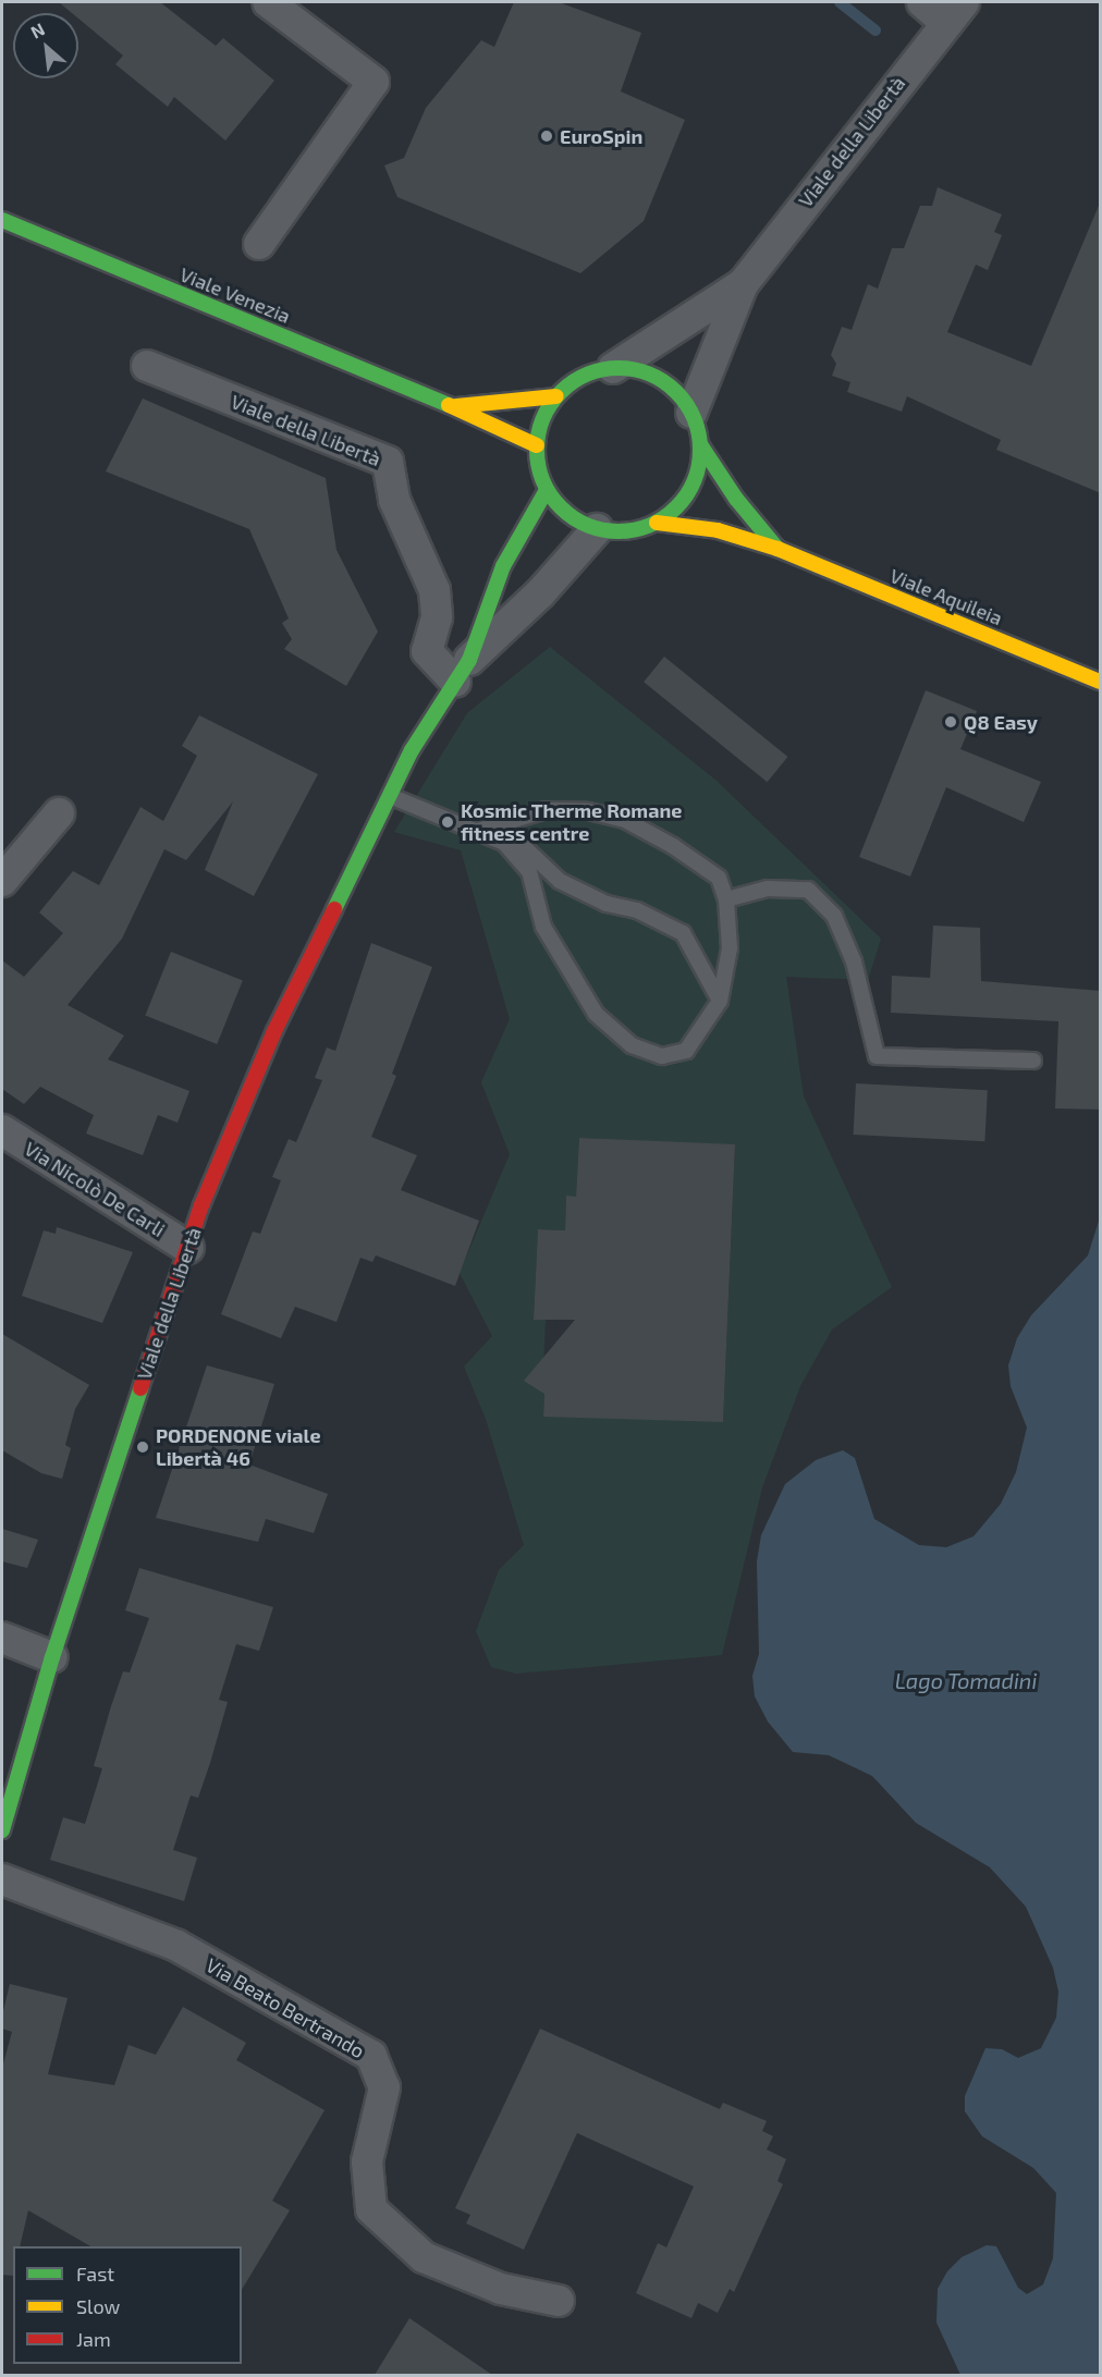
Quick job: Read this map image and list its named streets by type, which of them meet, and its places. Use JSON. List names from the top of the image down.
{
  "streets": {
    "main road": ["Viale della Libertà", "Viale Venezia", "Viale Aquileia"],
    "street": ["Via Nicolò De Carli", "Via Beato Bertrando"]
  },
  "crossings": [
    ["Viale della Libertà", "Viale Venezia"],
    ["Viale della Libertà", "Viale Aquileia"],
    ["Viale della Libertà", "Via Nicolò De Carli"],
    ["Viale Venezia", "Viale Aquileia"]
  ],
  "water": ["Lago Tomadini"],
  "places": [
    "EuroSpin",
    "Q8 Easy",
    "Kosmic Therme Romane fitness centre",
    "PORDENONE viale Libertà 46"
  ],
  "legend": ["Fast", "Slow", "Jam"],
  "north": "top left"
}
